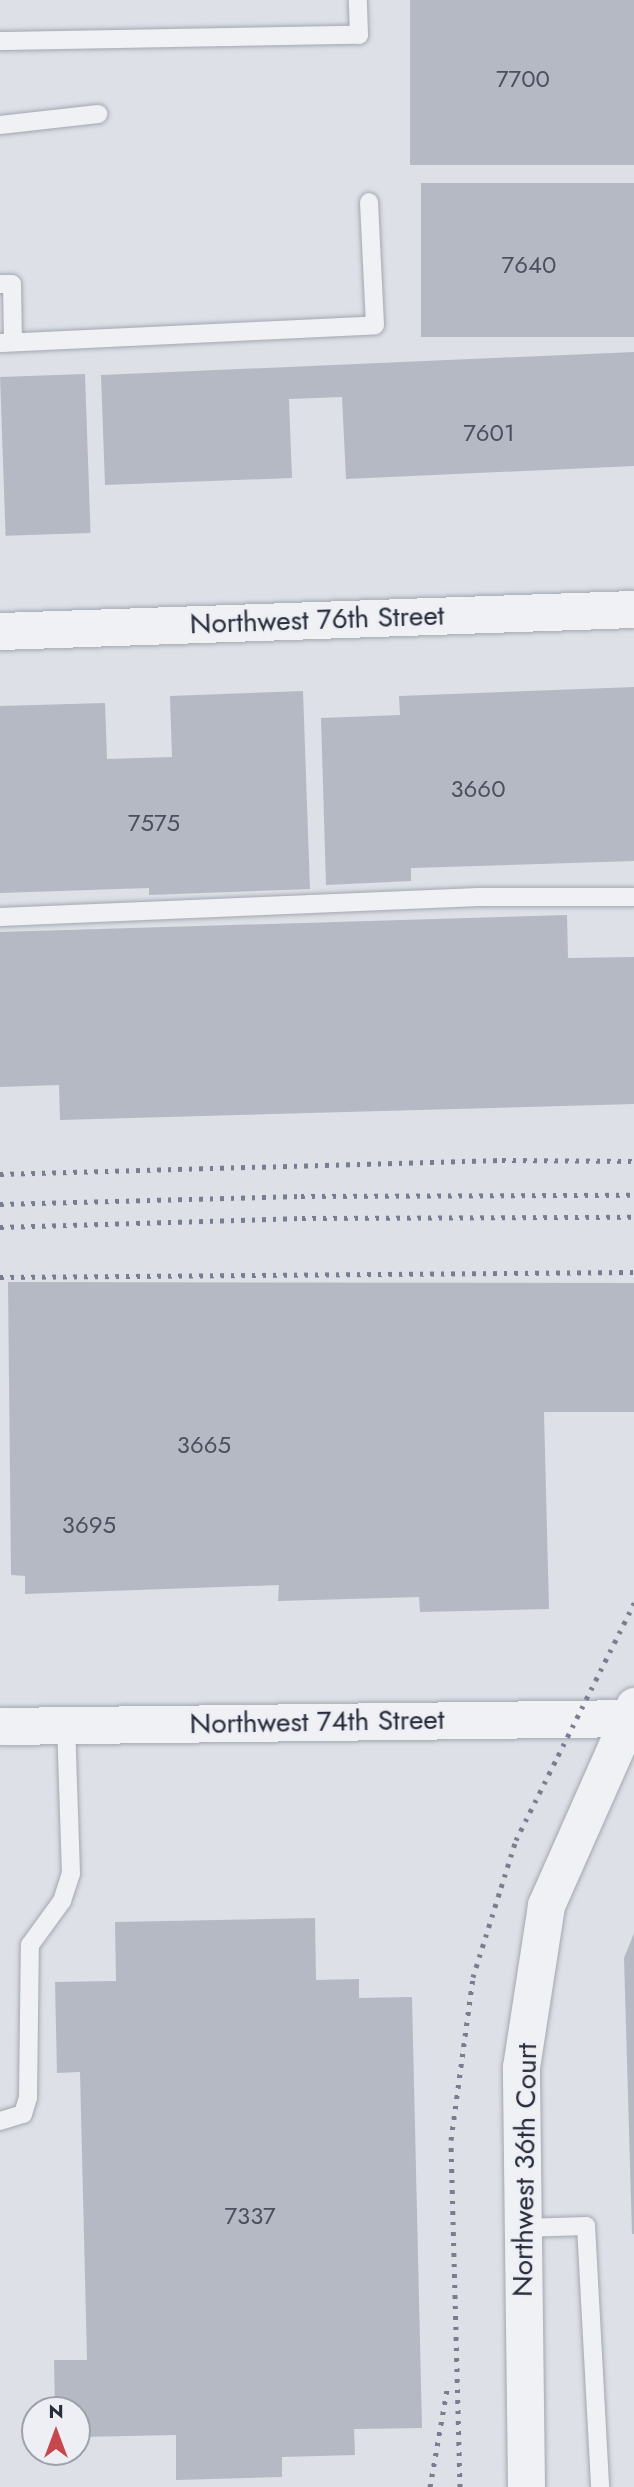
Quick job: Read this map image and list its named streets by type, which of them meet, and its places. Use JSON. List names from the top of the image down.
{
  "streets": {
    "street": ["Northwest 76th Street", "Northwest 74th Street", "Northwest 36th Court"]
  },
  "crossings": [
    ["Northwest 74th Street", "Northwest 36th Court"]
  ],
  "house_numbers": [
    "7700",
    "7640",
    "7601",
    "3660",
    "7575",
    "3665",
    "3695",
    "7337"
  ],
  "north": "top"
}
